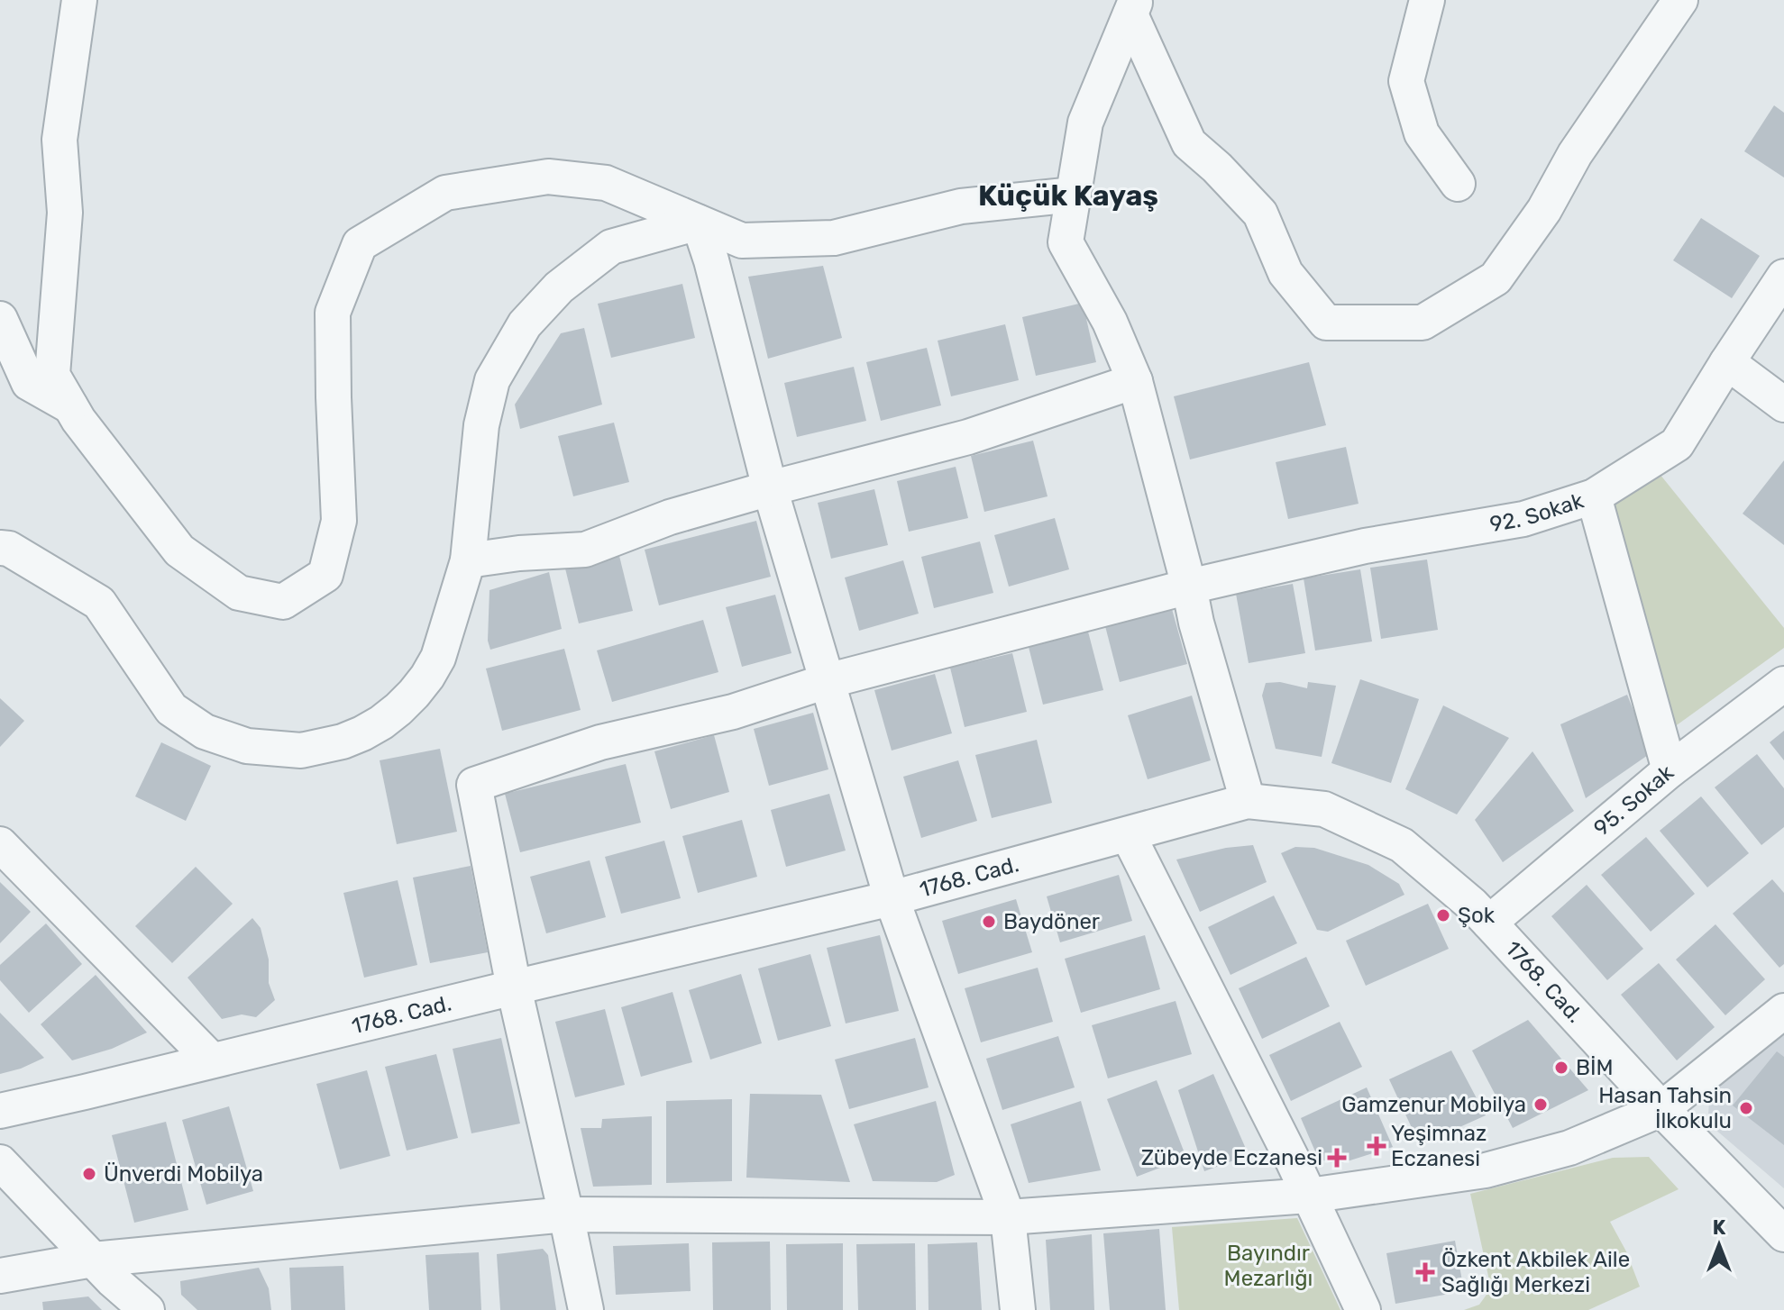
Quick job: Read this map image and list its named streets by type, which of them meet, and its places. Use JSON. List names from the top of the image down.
{
  "streets": {
    "street": ["92. Sokak", "95. Sokak", "1768. Cad."]
  },
  "crossings": [
    ["92. Sokak", "1768. Cad."],
    ["95. Sokak", "1768. Cad."]
  ],
  "districts": ["Küçük Kayaş"],
  "parks": ["Bayındır Mezarlığı"],
  "places": {
    "other": [
      "Şok",
      "Baydöner",
      "BİM",
      "Gamzenur Mobilya",
      "Hasan Tahsin İlkokulu",
      "Ünverdi Mobilya"
    ],
    "health": ["Yeşimnaz Eczanesi", "Zübeyde Eczanesi", "Özkent Akbilek Aile Sağlığı Merkezi"]
  },
  "north": "top"
}
